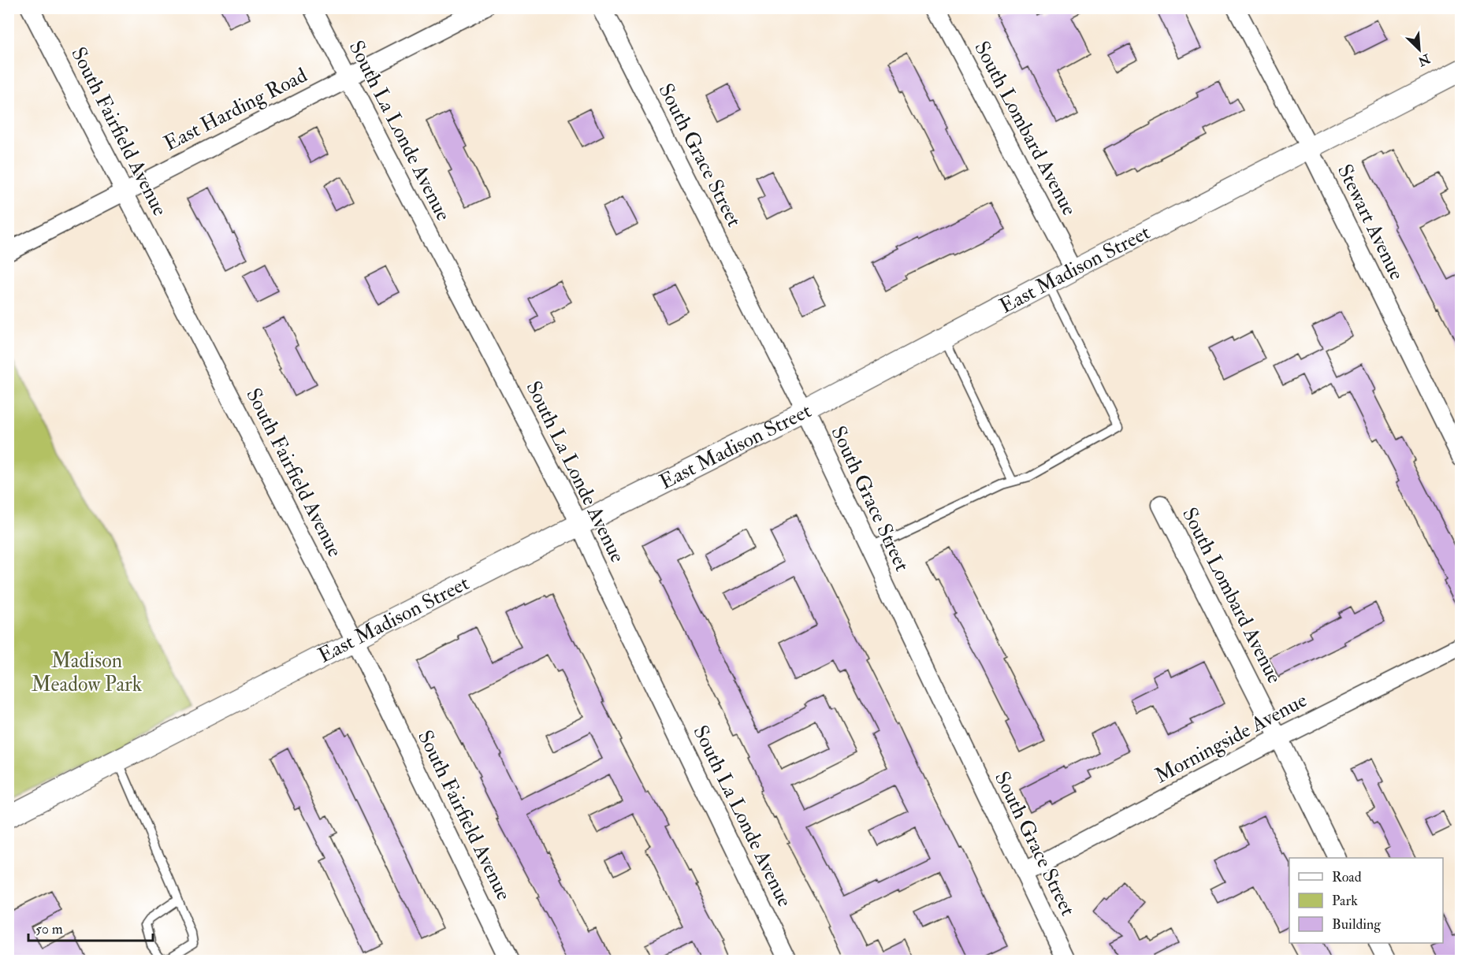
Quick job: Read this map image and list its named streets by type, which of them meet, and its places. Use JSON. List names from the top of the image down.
{
  "streets": {
    "street": [
      "East Harding Road",
      "South Lombard Avenue",
      "South La Londe Avenue",
      "South Fairfield Avenue",
      "South Grace Street",
      "Stewart Avenue",
      "East Madison Street",
      "Morningside Avenue"
    ]
  },
  "crossings": [
    ["East Harding Road", "South La Londe Avenue"],
    ["East Harding Road", "South Fairfield Avenue"],
    ["South Lombard Avenue", "East Madison Street"],
    ["South Lombard Avenue", "Morningside Avenue"],
    ["South La Londe Avenue", "East Madison Street"],
    ["South Fairfield Avenue", "East Madison Street"],
    ["South Grace Street", "East Madison Street"],
    ["South Grace Street", "Morningside Avenue"],
    ["Stewart Avenue", "East Madison Street"]
  ],
  "parks": ["Madison Meadow Park"],
  "legend": ["Road", "Park", "Building"],
  "scale_bar": "50 m",
  "north": "bottom right"
}
